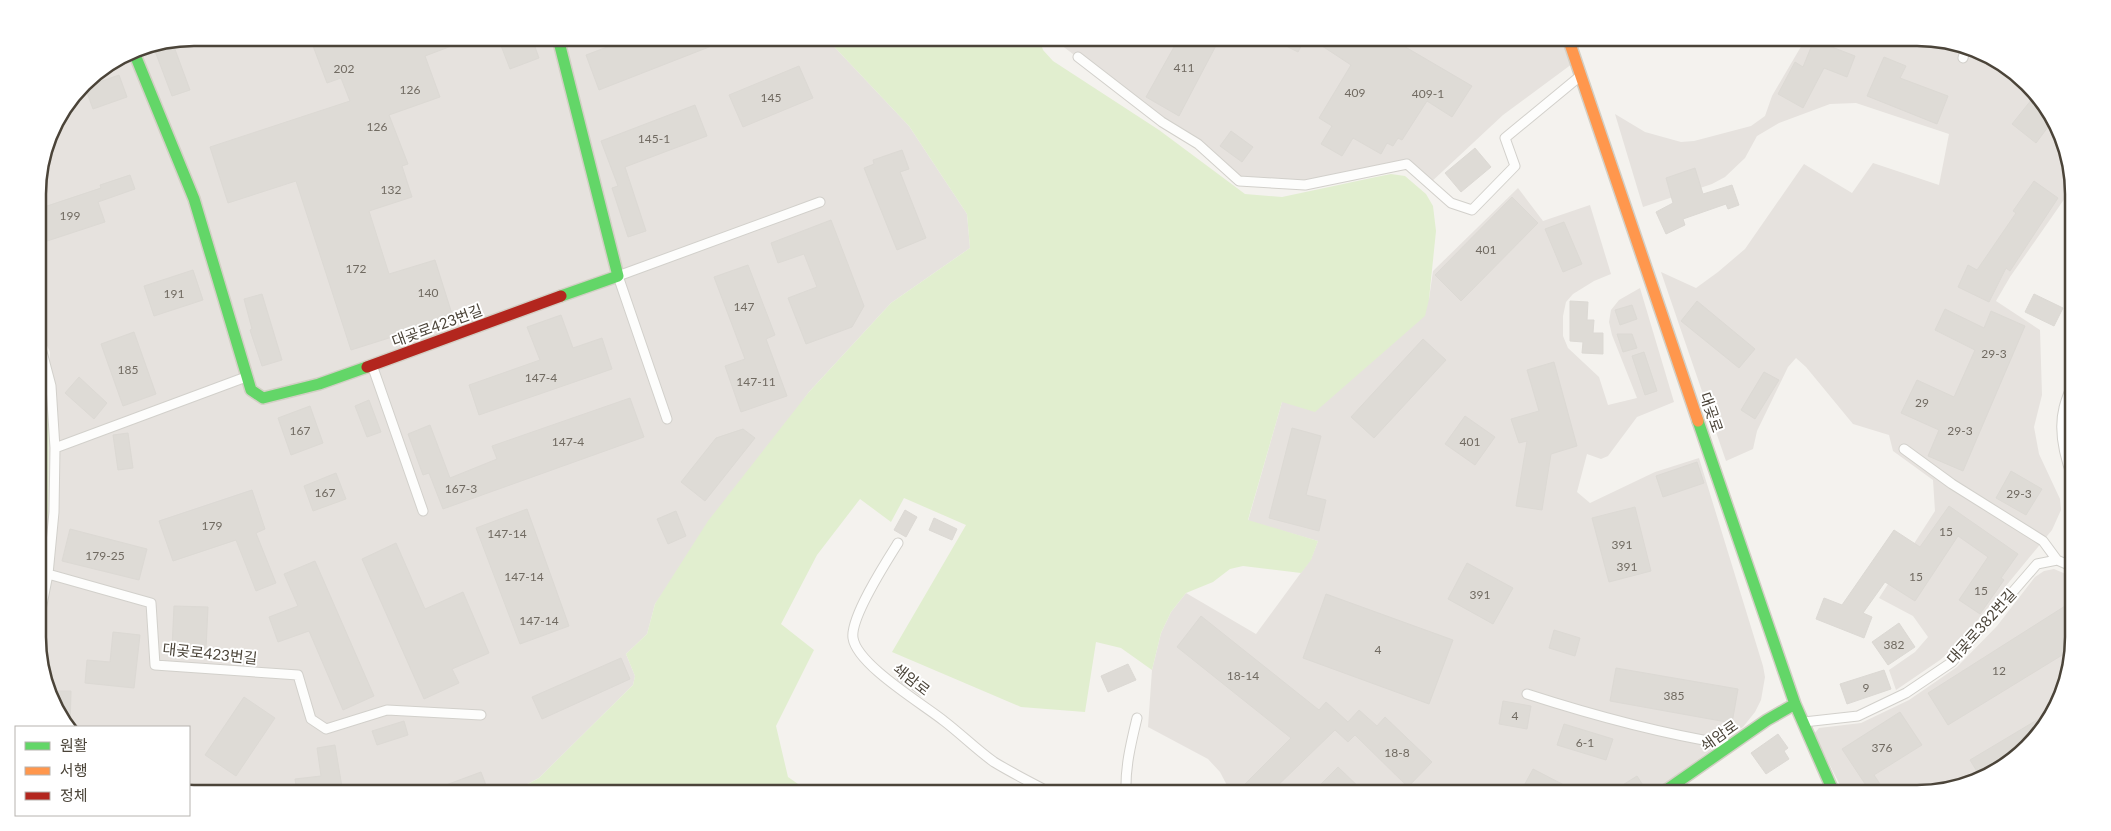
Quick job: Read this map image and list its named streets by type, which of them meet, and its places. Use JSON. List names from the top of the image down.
{
  "streets": {
    "street": ["대곶로423번길", "대곶로", "쇄암로"],
    "lane": ["대곶로382번길"]
  },
  "crossings": [
    ["대곶로", "대곶로382번길"],
    ["대곶로", "쇄암로"]
  ],
  "house_numbers": [
    "411",
    "202",
    "126",
    "409",
    "409-1",
    "145",
    "126",
    "145-1",
    "132",
    "199",
    "401",
    "172",
    "140",
    "191",
    "147",
    "29-3",
    "185",
    "147-4",
    "147-11",
    "29",
    "167",
    "29-3",
    "147-4",
    "401",
    "167-3",
    "167",
    "29-3",
    "179",
    "15",
    "147-14",
    "391",
    "179-25",
    "391",
    "147-14",
    "15",
    "15",
    "391",
    "147-14",
    "382",
    "4",
    "12",
    "18-14",
    "9",
    "385",
    "4",
    "6-1",
    "376",
    "18-8"
  ],
  "legend": ["원활", "서행", "정체"]
}
